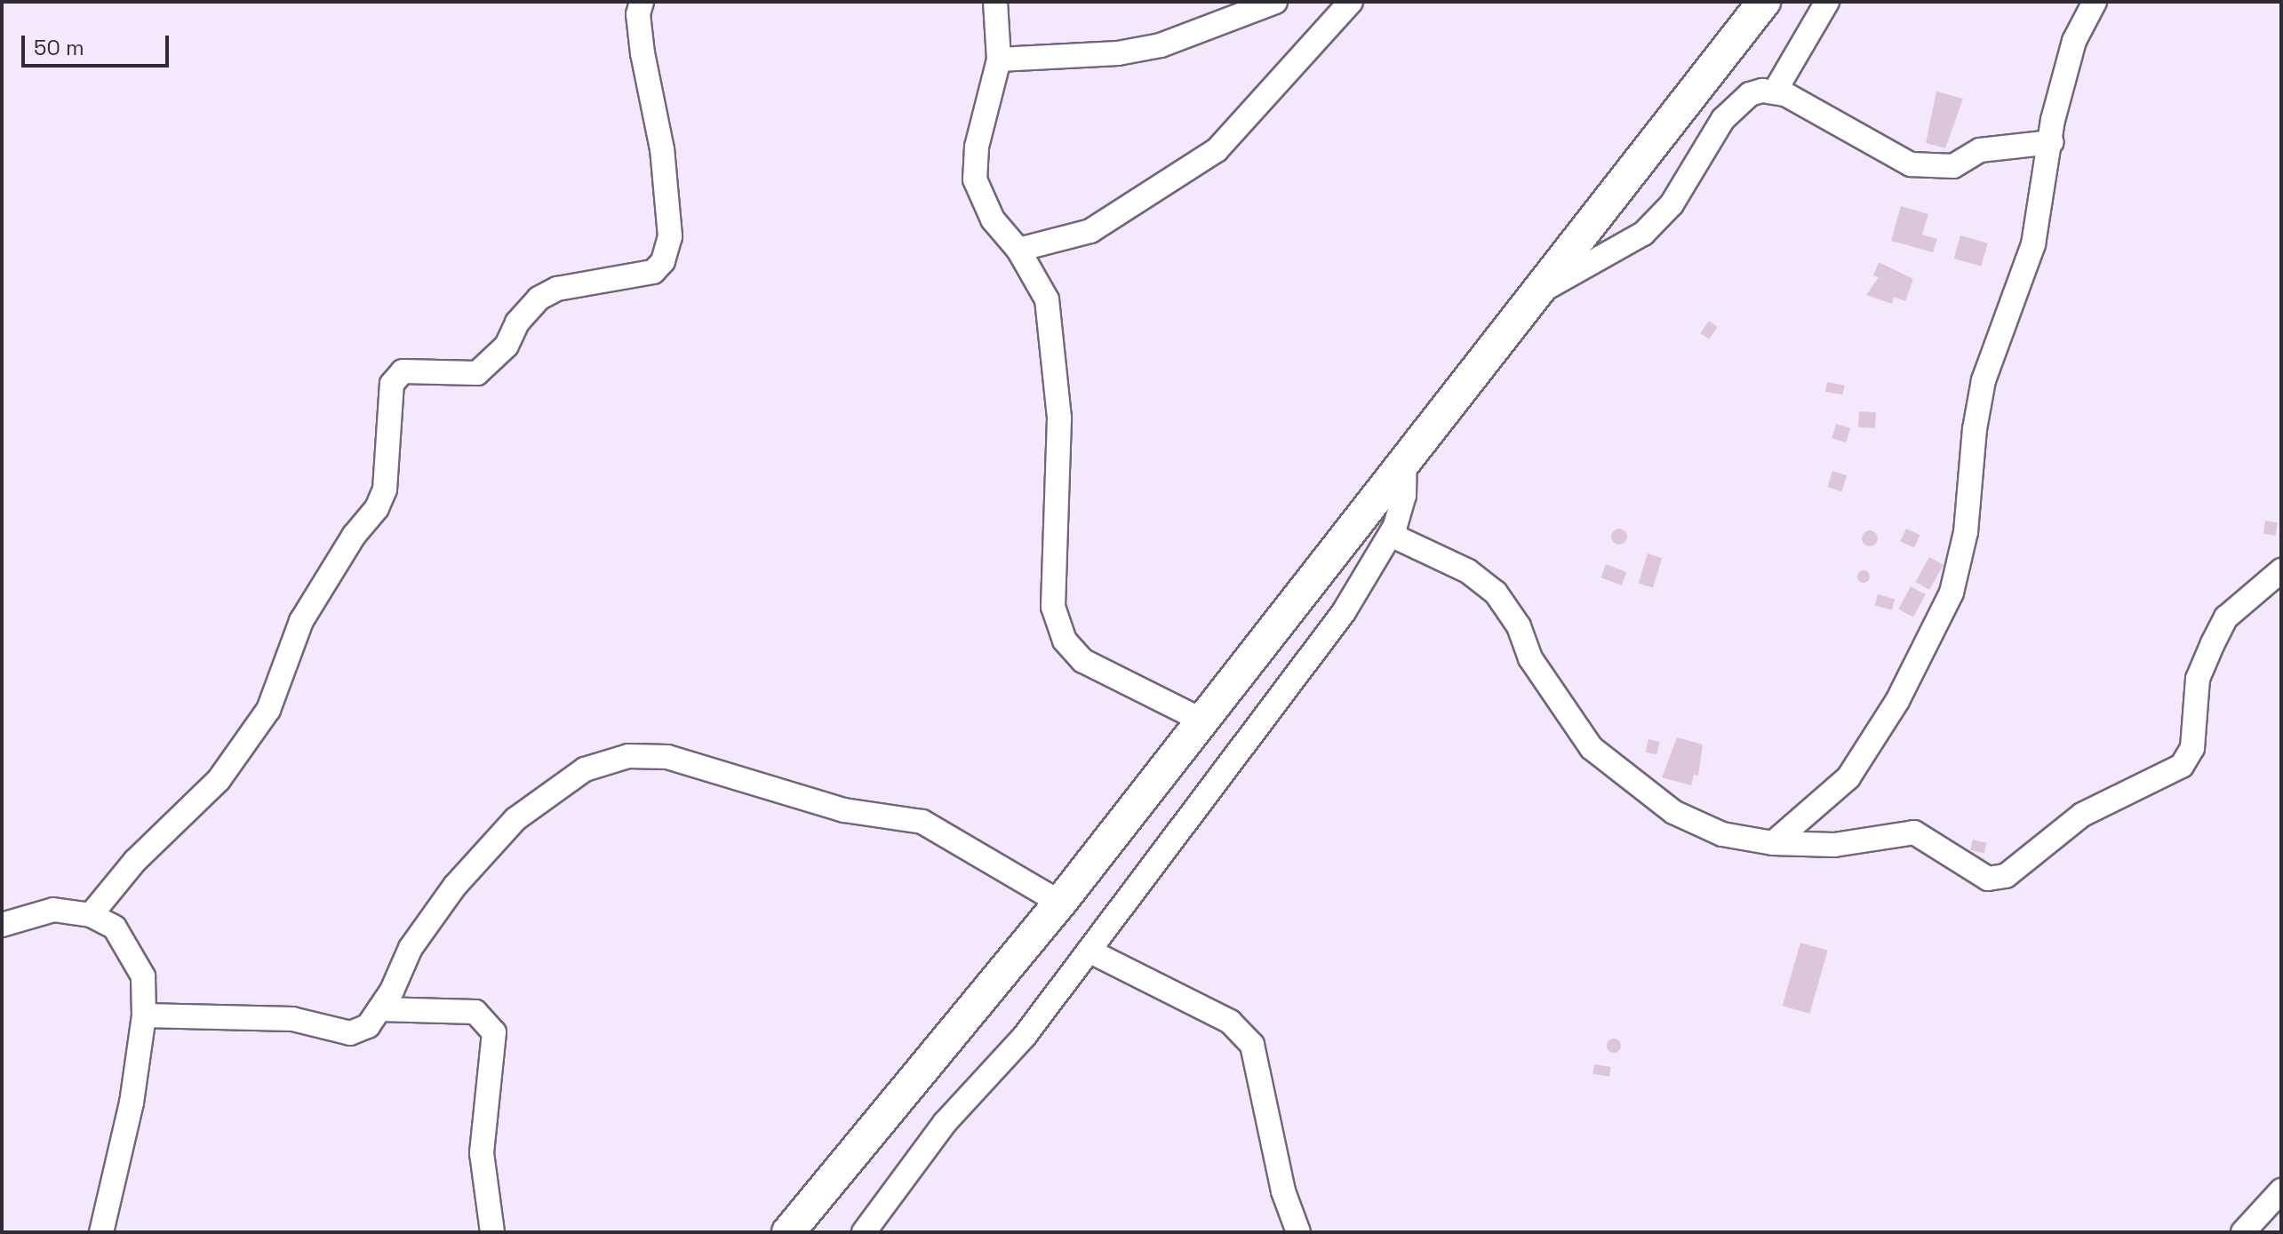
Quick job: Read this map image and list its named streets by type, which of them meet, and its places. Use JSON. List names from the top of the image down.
{
  "scale_bar": "50 m"
}
